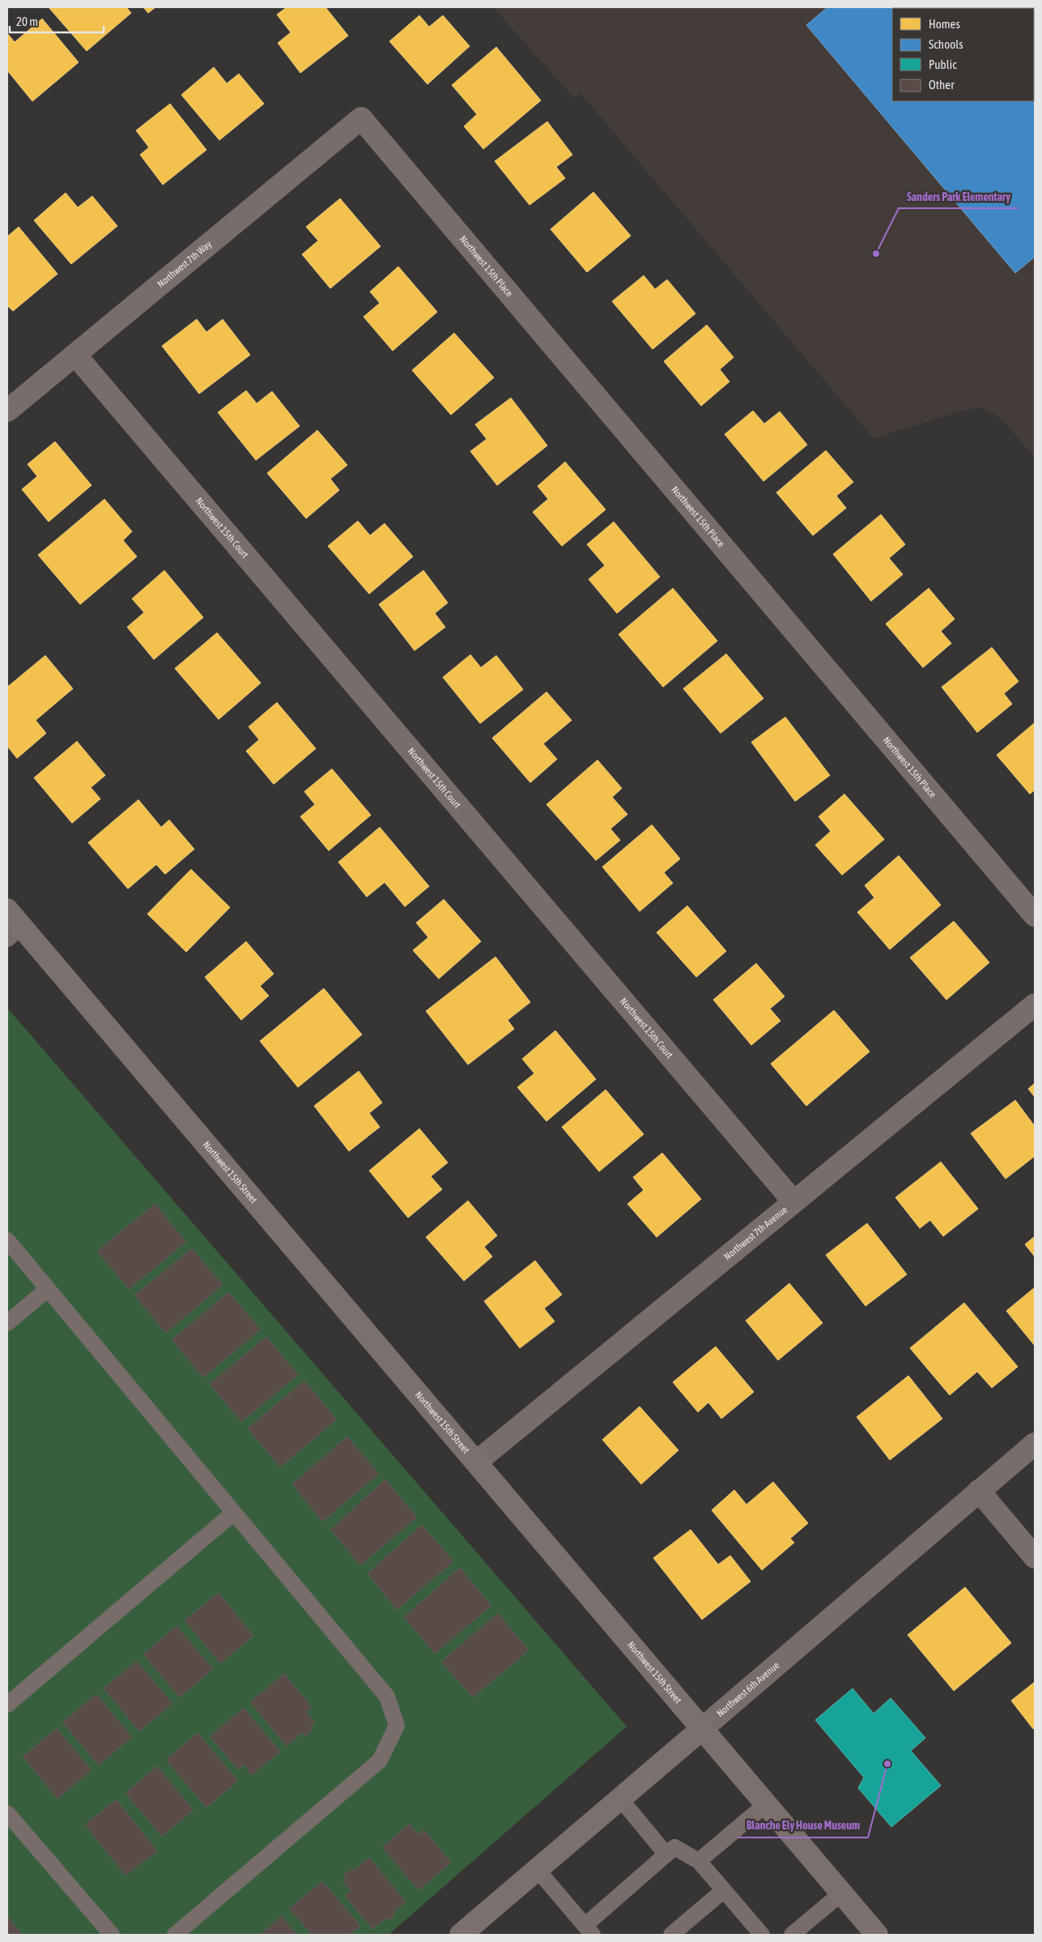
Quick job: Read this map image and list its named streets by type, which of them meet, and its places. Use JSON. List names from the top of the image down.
{
  "streets": {
    "street": [
      "Northwest 7th Way",
      "Northwest 15th Place",
      "Northwest 15th Court",
      "Northwest 15th Street",
      "Northwest 7th Avenue",
      "Northwest 6th Avenue"
    ]
  },
  "crossings": [
    ["Northwest 7th Way", "Northwest 15th Place"],
    ["Northwest 7th Way", "Northwest 15th Court"],
    ["Northwest 15th Court", "Northwest 7th Avenue"],
    ["Northwest 15th Street", "Northwest 7th Avenue"],
    ["Northwest 15th Street", "Northwest 6th Avenue"]
  ],
  "places": ["Sanders Park Elementary", "Blanche Ely House Museum"],
  "legend": [
    "Homes",
    "Schools",
    "Public",
    "Other"
  ],
  "scale_bar": "20 m"
}
